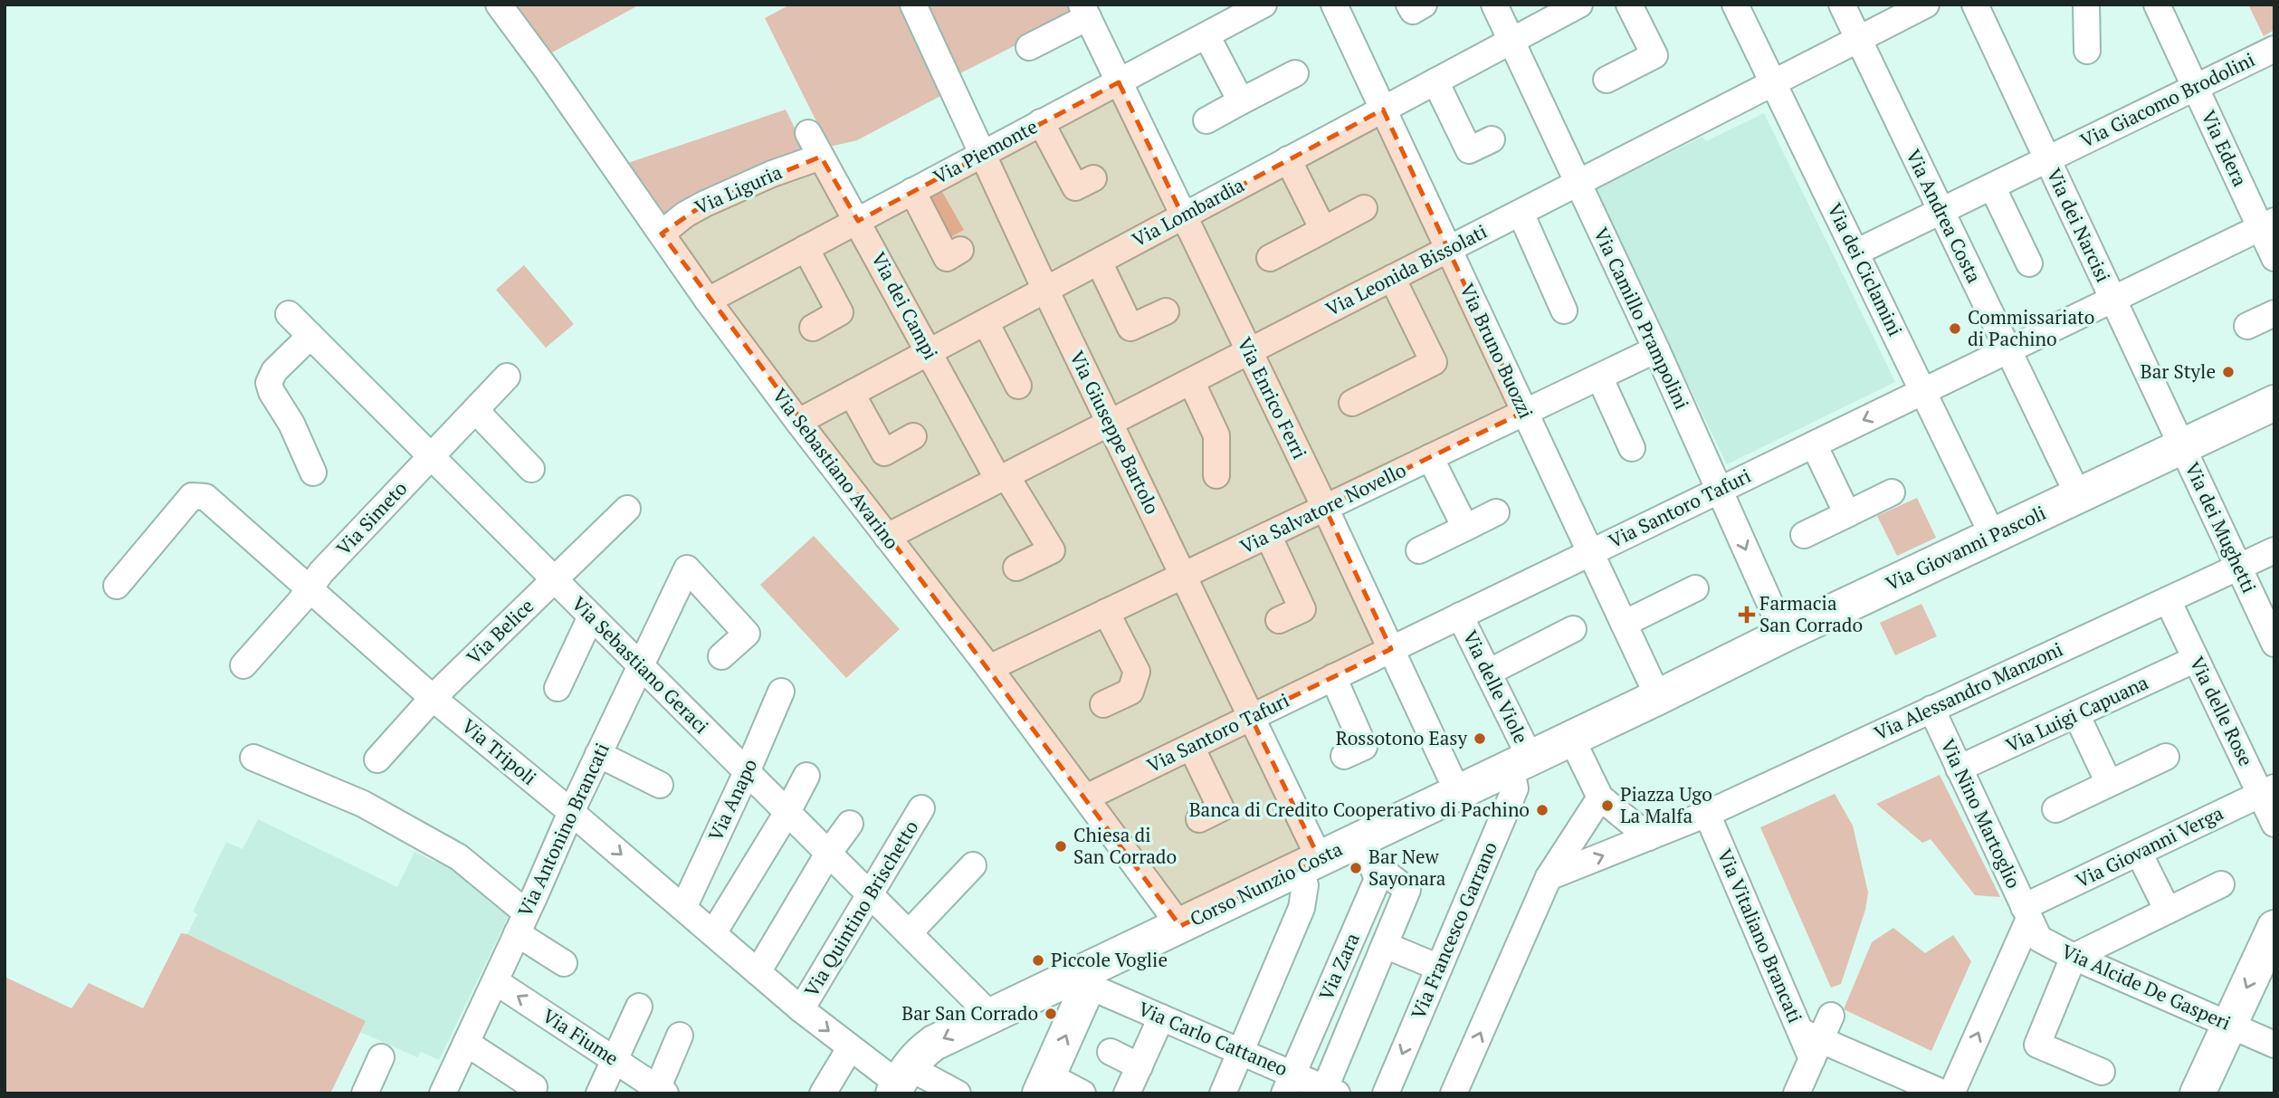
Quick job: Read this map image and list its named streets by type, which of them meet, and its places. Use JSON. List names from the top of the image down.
{
  "streets": {
    "street": [
      "Via Giacomo Brodolini",
      "Via Edera",
      "Via Piemonte",
      "Via Liguria",
      "Via Lombardia",
      "Via Andrea Costa",
      "Via dei Narcisi",
      "Via dei Ciclamini",
      "Via Leonida Bissolati",
      "Via dei Campi",
      "Via Camillo Prampolini",
      "Via Bruno Buozzi",
      "Via Enrico Ferri",
      "Via Giuseppe Bartolo",
      "Via Sebastiano Avarino",
      "Via Salvatore Novello",
      "Via Santoro Tafuri",
      "Via Simeto",
      "Via dei Mughetti",
      "Via Giovanni Pascoli",
      "Via Belice",
      "Via Sebastiano Geraci",
      "Via delle Viole",
      "Via Alessandro Manzoni",
      "Via delle Rose",
      "Via Luigi Capuana",
      "Via Tripoli",
      "Via Anapo",
      "Via Nino Martoglio",
      "Via Antonino Brancati",
      "Via Giovanni Verga",
      "Corso Nunzio Costa",
      "Via Quintino Brischetto",
      "Via Francesco Garrano",
      "Via Vitaliano Brancati",
      "Via Zara",
      "Via Alcide De Gasperi",
      "Via Fiume",
      "Via Carlo Cattaneo"
    ]
  },
  "crossings": [
    ["Via Giacomo Brodolini", "Via Edera"],
    ["Via Giacomo Brodolini", "Via Andrea Costa"],
    ["Via Giacomo Brodolini", "Via dei Narcisi"],
    ["Via Giacomo Brodolini", "Via dei Ciclamini"],
    ["Via Edera", "Via Santoro Tafuri"],
    ["Via Piemonte", "Via dei Campi"],
    ["Via Piemonte", "Via Enrico Ferri"],
    ["Via Piemonte", "Via Giuseppe Bartolo"],
    ["Via Piemonte", "Via Sebastiano Avarino"],
    ["Via Liguria", "Via dei Campi"],
    ["Via Liguria", "Via Sebastiano Avarino"],
    ["Via Lombardia", "Via dei Campi"],
    ["Via Lombardia", "Via Camillo Prampolini"],
    ["Via Lombardia", "Via Bruno Buozzi"],
    ["Via Lombardia", "Via Enrico Ferri"],
    ["Via Lombardia", "Via Giuseppe Bartolo"],
    ["Via Lombardia", "Via Sebastiano Avarino"],
    ["Via Andrea Costa", "Via Leonida Bissolati"],
    ["Via Andrea Costa", "Via Santoro Tafuri"],
    ["Via Andrea Costa", "Via Giovanni Pascoli"],
    ["Via dei Narcisi", "Via Santoro Tafuri"],
    ["Via dei Narcisi", "Via dei Mughetti"],
    ["Via dei Narcisi", "Via Giovanni Pascoli"],
    ["Via dei Ciclamini", "Via Leonida Bissolati"],
    ["Via dei Ciclamini", "Via Santoro Tafuri"],
    ["Via dei Ciclamini", "Via Giovanni Pascoli"],
    ["Via Leonida Bissolati", "Via dei Campi"],
    ["Via Leonida Bissolati", "Via Camillo Prampolini"],
    ["Via Leonida Bissolati", "Via Bruno Buozzi"],
    ["Via Leonida Bissolati", "Via Enrico Ferri"],
    ["Via Leonida Bissolati", "Via Giuseppe Bartolo"],
    ["Via Leonida Bissolati", "Via Sebastiano Avarino"],
    ["Via Camillo Prampolini", "Via Salvatore Novello"],
    ["Via Camillo Prampolini", "Via Santoro Tafuri"],
    ["Via Camillo Prampolini", "Via Giovanni Pascoli"],
    ["Via Bruno Buozzi", "Via Salvatore Novello"],
    ["Via Bruno Buozzi", "Via Santoro Tafuri"],
    ["Via Bruno Buozzi", "Via Giovanni Pascoli"],
    ["Via Bruno Buozzi", "Corso Nunzio Costa"],
    ["Via Enrico Ferri", "Via Salvatore Novello"],
    ["Via Enrico Ferri", "Via Santoro Tafuri"],
    ["Via Enrico Ferri", "Corso Nunzio Costa"],
    ["Via Giuseppe Bartolo", "Via Salvatore Novello"],
    ["Via Giuseppe Bartolo", "Via Santoro Tafuri"],
    ["Via Giuseppe Bartolo", "Corso Nunzio Costa"],
    ["Via Giuseppe Bartolo", "Via Carlo Cattaneo"],
    ["Via Sebastiano Avarino", "Via Salvatore Novello"],
    ["Via Sebastiano Avarino", "Via Santoro Tafuri"],
    ["Via Sebastiano Avarino", "Corso Nunzio Costa"],
    ["Via Santoro Tafuri", "Via delle Viole"],
    ["Via Simeto", "Via Sebastiano Geraci"],
    ["Via Simeto", "Via Tripoli"],
    ["Via dei Mughetti", "Via Giovanni Pascoli"],
    ["Via dei Mughetti", "Via Alessandro Manzoni"],
    ["Via Giovanni Pascoli", "Corso Nunzio Costa"],
    ["Via Belice", "Via Sebastiano Geraci"],
    ["Via Belice", "Via Tripoli"],
    ["Via Sebastiano Geraci", "Via Anapo"],
    ["Via Sebastiano Geraci", "Via Antonino Brancati"],
    ["Via Sebastiano Geraci", "Corso Nunzio Costa"],
    ["Via Sebastiano Geraci", "Via Quintino Brischetto"],
    ["Via delle Viole", "Corso Nunzio Costa"],
    ["Via delle Viole", "Via Francesco Garrano"],
    ["Via Alessandro Manzoni", "Via delle Rose"],
    ["Via Alessandro Manzoni", "Via Nino Martoglio"],
    ["Via Alessandro Manzoni", "Via Vitaliano Brancati"],
    ["Via delle Rose", "Via Luigi Capuana"],
    ["Via delle Rose", "Via Giovanni Verga"],
    ["Via Luigi Capuana", "Via Nino Martoglio"],
    ["Via Tripoli", "Via Anapo"],
    ["Via Tripoli", "Via Antonino Brancati"],
    ["Via Tripoli", "Corso Nunzio Costa"],
    ["Via Tripoli", "Via Quintino Brischetto"],
    ["Via Nino Martoglio", "Via Giovanni Verga"],
    ["Via Nino Martoglio", "Via Alcide De Gasperi"],
    ["Via Antonino Brancati", "Via Fiume"],
    ["Via Giovanni Verga", "Via Alcide De Gasperi"],
    ["Corso Nunzio Costa", "Via Francesco Garrano"],
    ["Corso Nunzio Costa", "Via Zara"],
    ["Corso Nunzio Costa", "Via Carlo Cattaneo"],
    ["Via Zara", "Via Carlo Cattaneo"]
  ],
  "places": {
    "other": [
      "Commissariato di Pachino",
      "Bar Style",
      "Rossotono Easy",
      "Piazza Ugo La Malfa",
      "Banca di Credito Cooperativo di Pachino",
      "Chiesa di San Corrado",
      "Bar New Sayonara",
      "Piccole Voglie",
      "Bar San Corrado"
    ],
    "health": ["Farmacia San Corrado"]
  }
}
